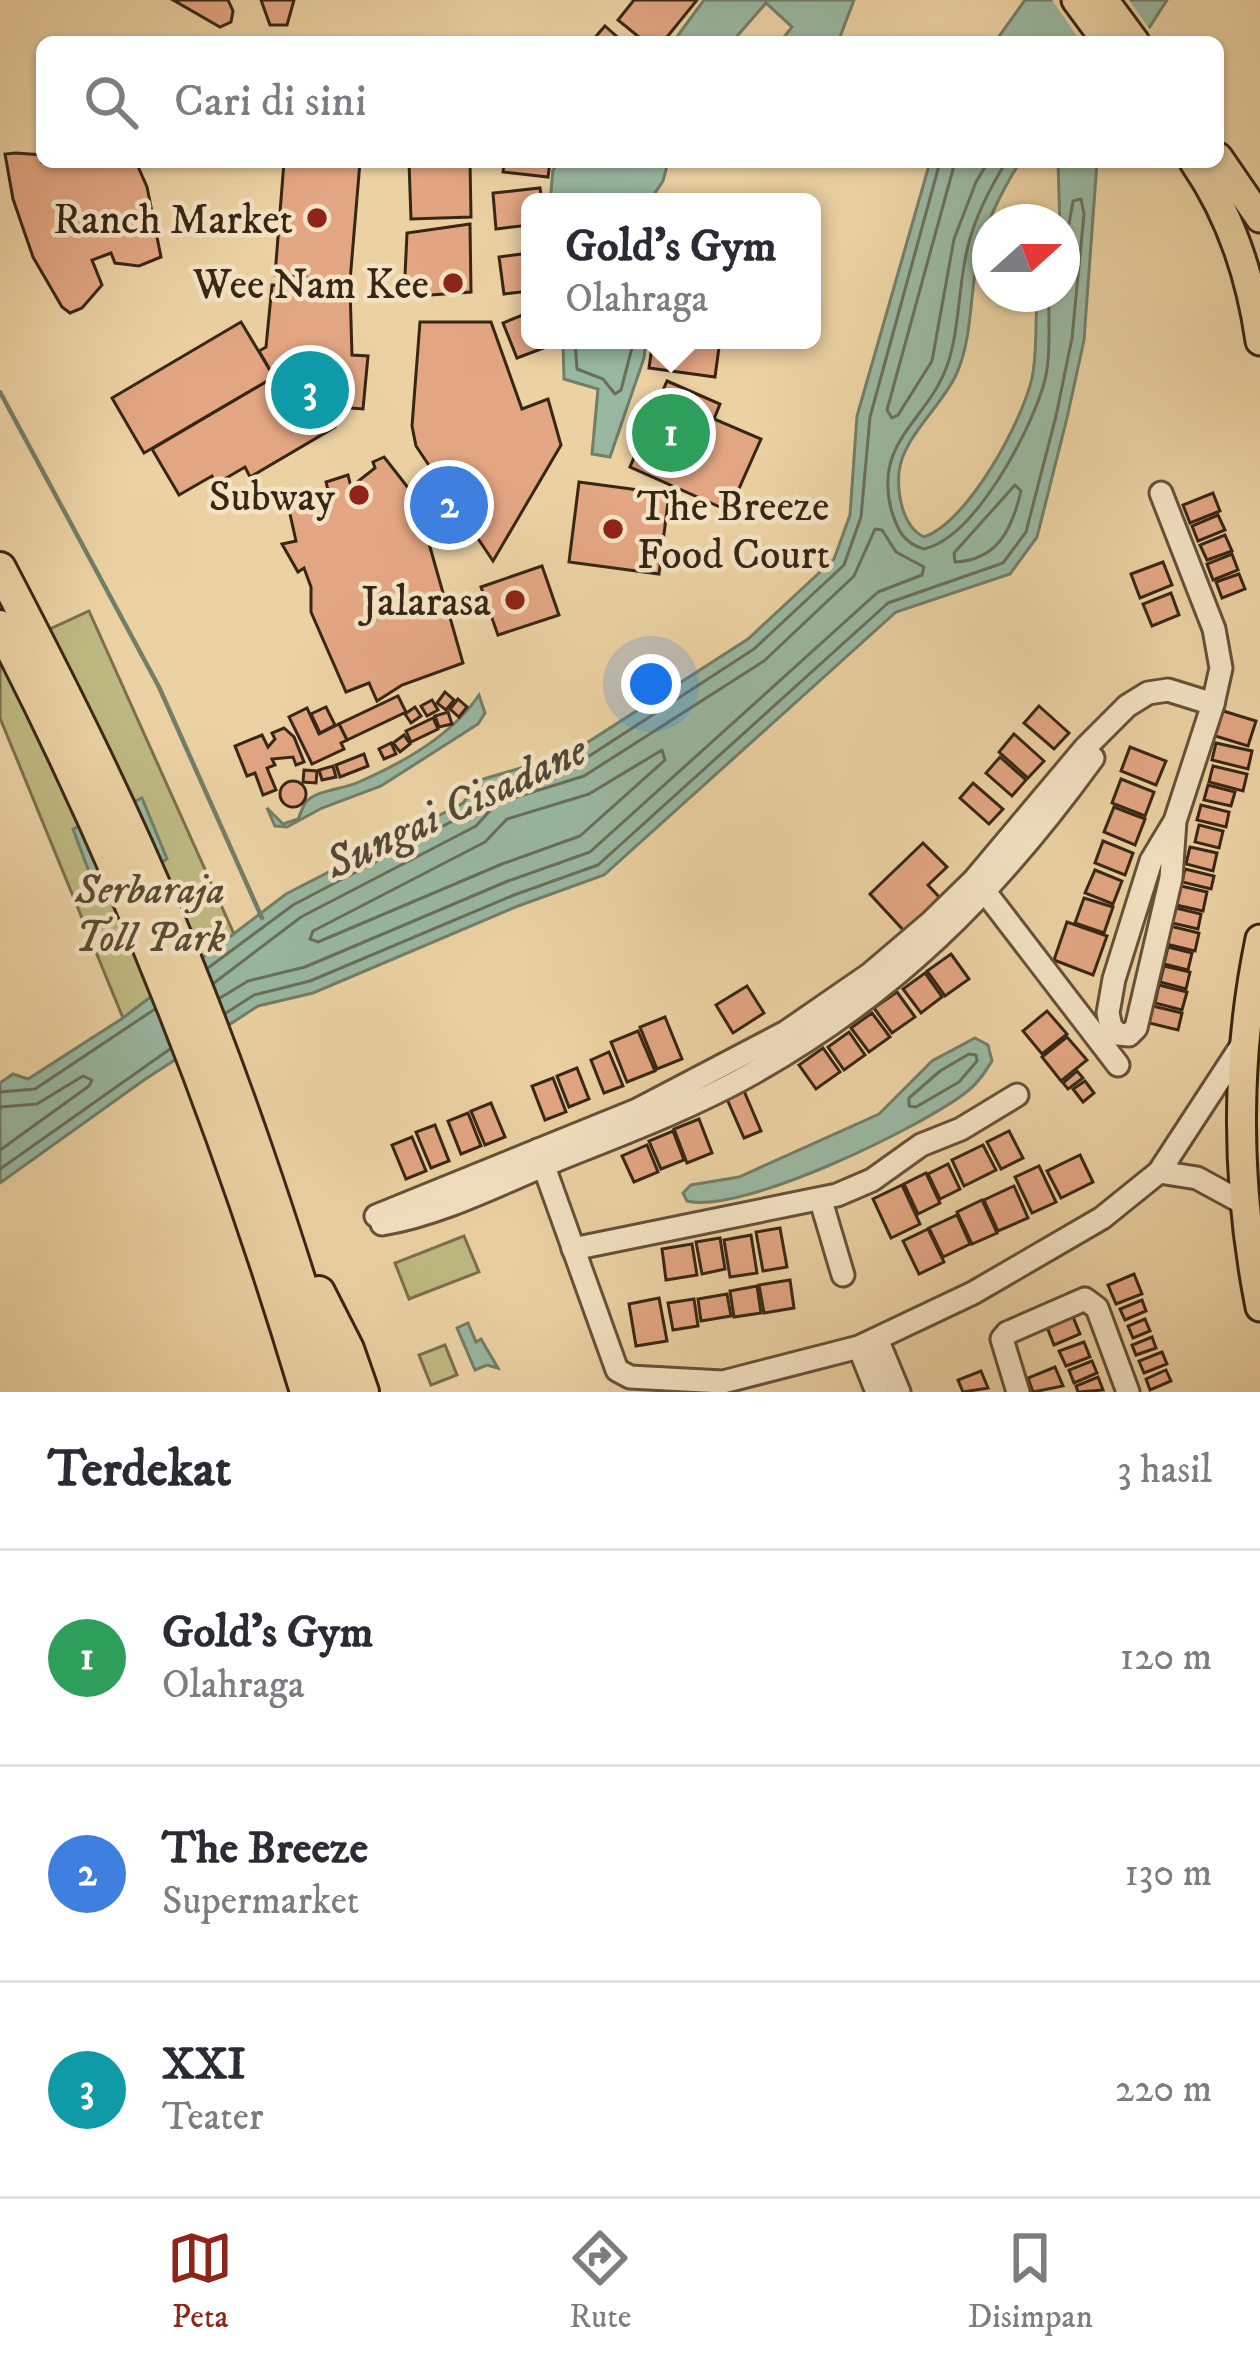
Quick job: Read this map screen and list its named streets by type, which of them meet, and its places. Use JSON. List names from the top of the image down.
{
  "water": ["Sungai Cisadane"],
  "parks": ["Serbaraja Toll Park"],
  "places": [
    "Ranch Market",
    "Wee Nam Kee",
    "Subway",
    "The Breeze Food Court",
    "Jalarasa"
  ],
  "north": "right",
  "page": {
    "search": "Cari di sini",
    "popup": ["Gold's Gym", "Olahraga"],
    "pins": ["3", "1", "2"],
    "heading": ["Terdekat", "3 hasil"],
    "list": [
      {
        "mark": "1",
        "name": "Gold's Gym",
        "note": "Olahraga",
        "value": "120 m"
      },
      {
        "mark": "2",
        "name": "The Breeze",
        "note": "Supermarket",
        "value": "130 m"
      },
      {
        "mark": "3",
        "name": "XXI",
        "note": "Teater",
        "value": "220 m"
      }
    ],
    "nav": ["Peta", "Rute", "Disimpan"]
  }
}
